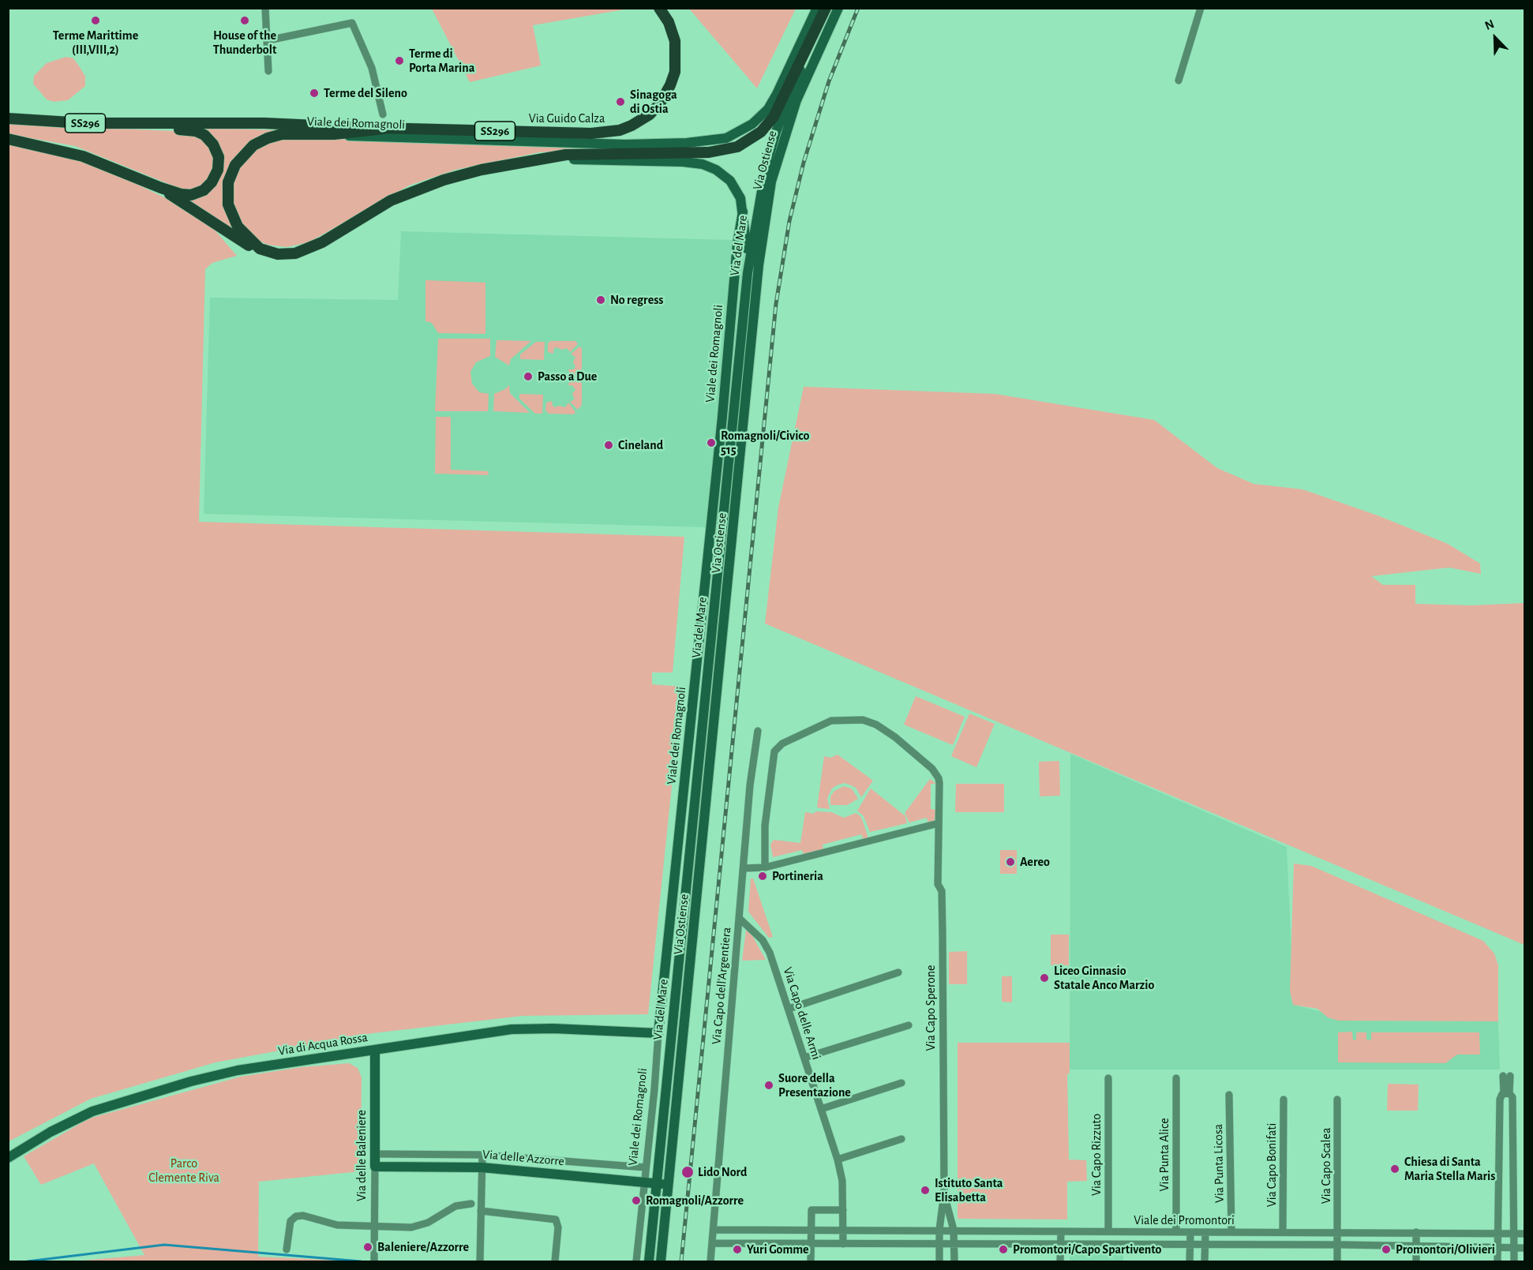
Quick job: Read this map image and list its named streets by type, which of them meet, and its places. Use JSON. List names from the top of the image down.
{
  "streets": {
    "main road": [
      "Via Guido Calza",
      "SS296",
      "Viale dei Romagnoli",
      "Via del Mare"
    ],
    "street": [
      "Via Ostiense",
      "Via Capo dell'Argentiera",
      "Via Capo Sperone",
      "Via Capo delle Armi",
      "Via di Acqua Rossa",
      "Via Capo Rizzuto",
      "Via Punta Alice",
      "Via delle Baleniere",
      "Via delle Azzorre",
      "Via Punta Licosa",
      "Via Capo Bonifati",
      "Via Capo Scalea",
      "Viale dei Promontori"
    ]
  },
  "crossings": [
    ["Via Guido Calza", "SS296"],
    ["SS296", "Viale dei Romagnoli"],
    ["Viale dei Romagnoli", "Via del Mare"],
    ["Viale dei Romagnoli", "Via di Acqua Rossa"],
    ["Viale dei Romagnoli", "Via delle Azzorre"],
    ["Via Ostiense", "Via delle Azzorre"],
    ["Via del Mare", "Via delle Azzorre"],
    ["Via Capo dell'Argentiera", "Via Capo delle Armi"],
    ["Via Capo dell'Argentiera", "Viale dei Promontori"],
    ["Via Capo Sperone", "Viale dei Promontori"],
    ["Via di Acqua Rossa", "Via delle Baleniere"],
    ["Via Capo Rizzuto", "Viale dei Promontori"],
    ["Via Punta Alice", "Viale dei Promontori"],
    ["Via delle Baleniere", "Via delle Azzorre"],
    ["Via Punta Licosa", "Viale dei Promontori"],
    ["Via Capo Bonifati", "Viale dei Promontori"],
    ["Via Capo Scalea", "Viale dei Promontori"]
  ],
  "parks": ["Parco Clemente Riva"],
  "places": [
    "Terme Marittime (III,VIII,2)",
    "House of the Thunderbolt",
    "Terme di Porta Marina",
    "Terme del Sileno",
    "Sinagoga di Ostia",
    "No regress",
    "Passo a Due",
    "Romagnoli/Civico 515",
    "Cineland",
    "Aereo",
    "Portineria",
    "Liceo Ginnasio Statale Anco Marzio",
    "Suore della Presentazione",
    "Chiesa di Santa Maria Stella Maris",
    "Lido Nord",
    "Istituto Santa Elisabetta",
    "Romagnoli/Azzorre",
    "Baleniere/Azzorre",
    "Yuri Gomme",
    "Promontori/Capo Spartivento",
    "Promontori/Olivieri"
  ],
  "north": "top left"
}
